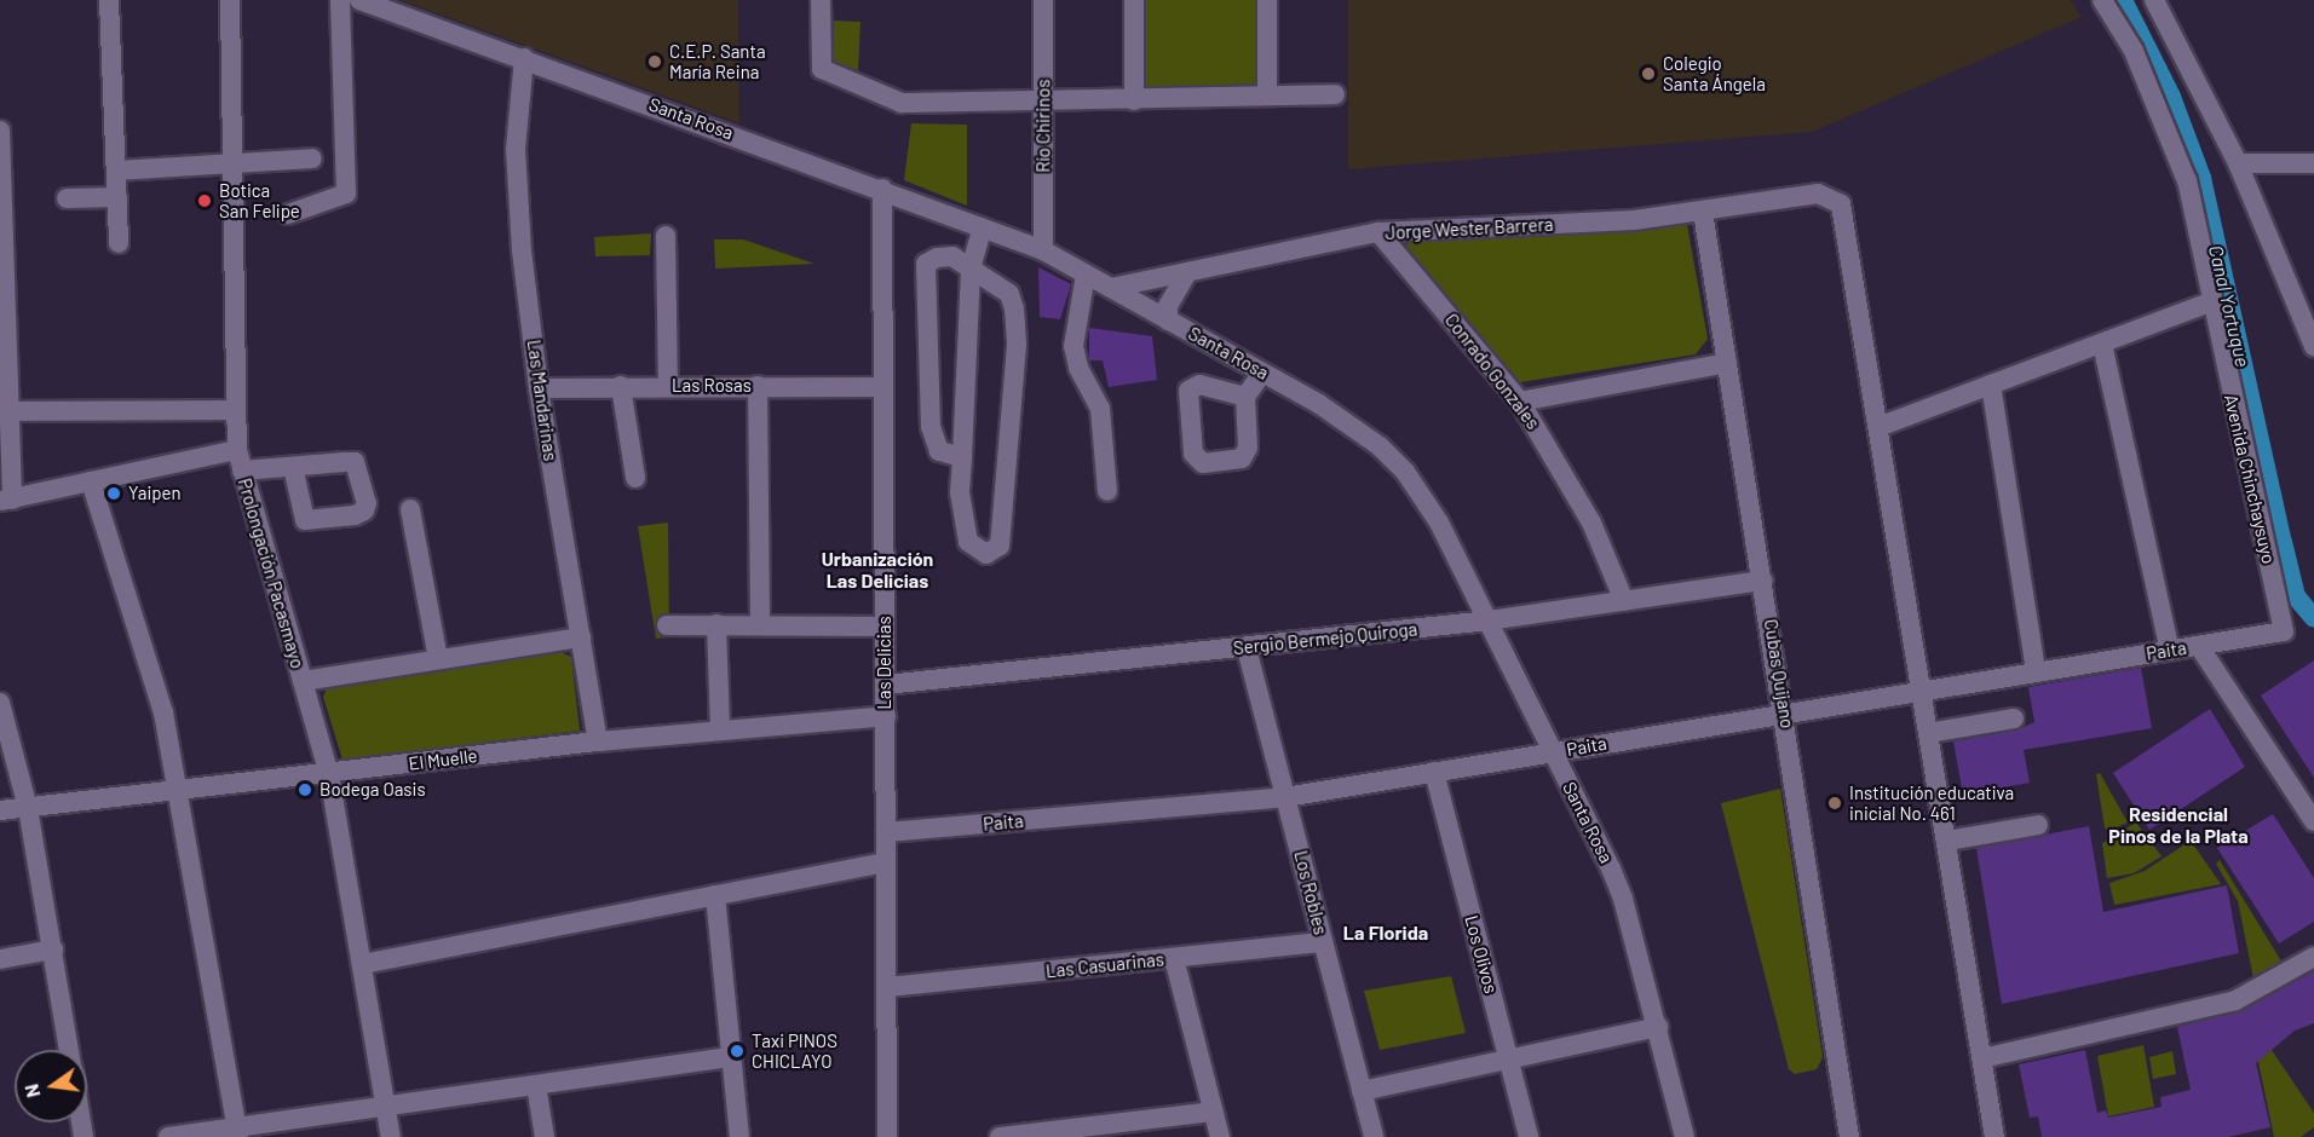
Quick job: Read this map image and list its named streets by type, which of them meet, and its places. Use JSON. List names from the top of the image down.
{
  "streets": {
    "street": [
      "Santa Rosa",
      "Río Chirinos",
      "Jorge Wester Barrera",
      "Conrado Gonzales",
      "Las Rosas",
      "Las Mandarinas",
      "Avenida Chinchaysuyo",
      "Prolongación Pacasmayo",
      "Sergio Bermejo Quiroga",
      "Paita",
      "Las Delicias",
      "Cubas Quijano",
      "El Muelle",
      "Los Robles",
      "Los Olivos",
      "Las Casuarinas"
    ]
  },
  "crossings": [
    ["Santa Rosa", "Río Chirinos"],
    ["Santa Rosa", "Jorge Wester Barrera"],
    ["Santa Rosa", "Las Mandarinas"],
    ["Santa Rosa", "Sergio Bermejo Quiroga"],
    ["Santa Rosa", "Paita"],
    ["Santa Rosa", "Las Delicias"],
    ["Jorge Wester Barrera", "Conrado Gonzales"],
    ["Jorge Wester Barrera", "Cubas Quijano"],
    ["Conrado Gonzales", "Sergio Bermejo Quiroga"],
    ["Las Rosas", "Las Mandarinas"],
    ["Las Rosas", "Las Delicias"],
    ["Las Mandarinas", "El Muelle"],
    ["Avenida Chinchaysuyo", "Paita"],
    ["Prolongación Pacasmayo", "El Muelle"],
    ["Sergio Bermejo Quiroga", "Las Delicias"],
    ["Sergio Bermejo Quiroga", "Cubas Quijano"],
    ["Sergio Bermejo Quiroga", "Los Robles"],
    ["Paita", "Las Delicias"],
    ["Paita", "Cubas Quijano"],
    ["Paita", "Los Robles"],
    ["Paita", "Los Olivos"],
    ["Las Delicias", "El Muelle"],
    ["Las Delicias", "Las Casuarinas"],
    ["Los Robles", "Las Casuarinas"]
  ],
  "districts": ["Urbanización Las Delicias", "Residencial Pinos de la Plata", "La Florida"],
  "water": ["Canal Yortuque"],
  "places": [
    "C.E.P. Santa María Reina",
    "Colegio Santa Ángela",
    "Botica San Felipe",
    "Yaipen",
    "Bodega Oasis",
    "Institución educativa inicial No. 461",
    "Taxi PINOS CHICLAYO"
  ],
  "north": "left"
}
